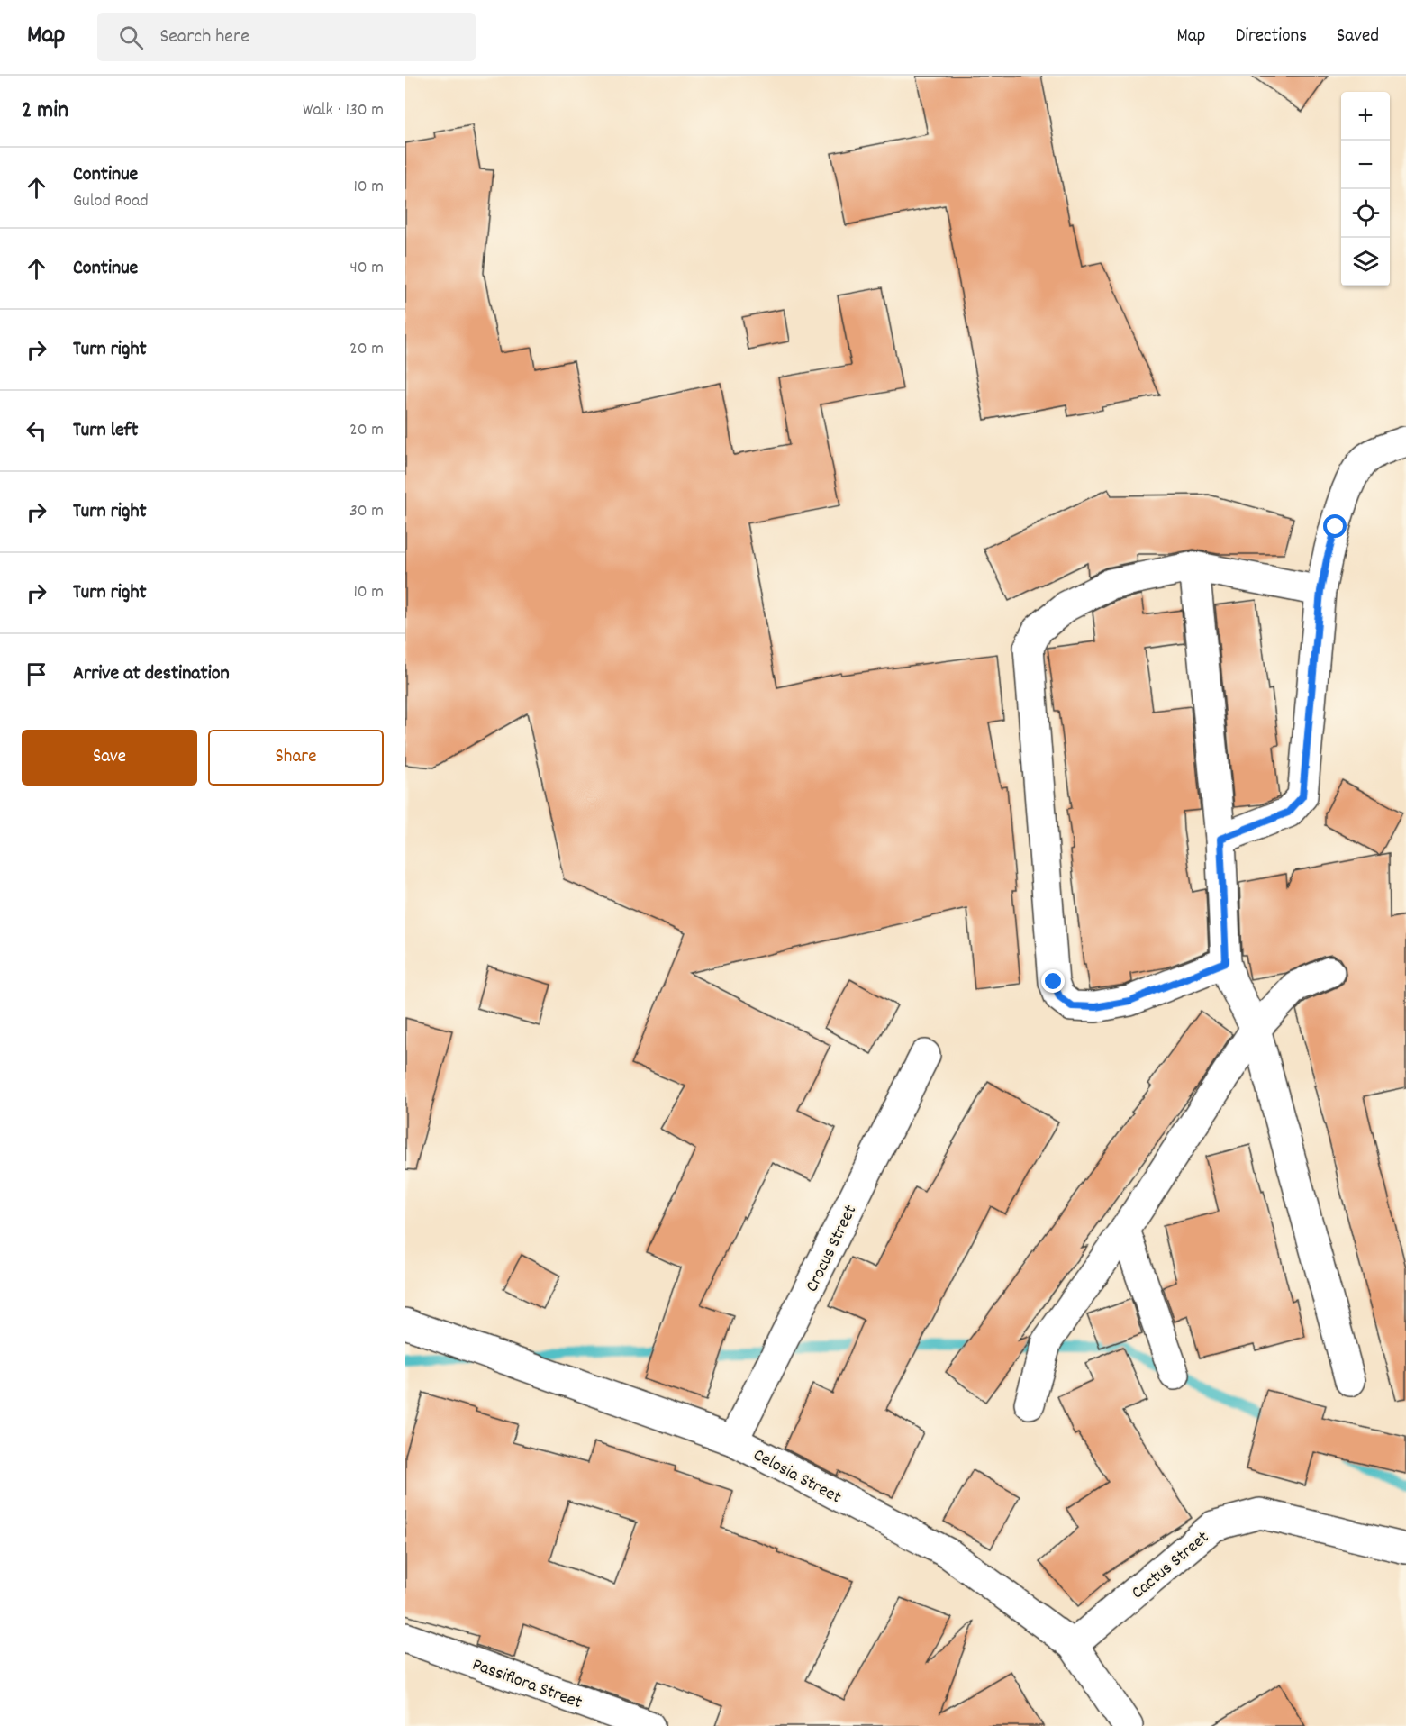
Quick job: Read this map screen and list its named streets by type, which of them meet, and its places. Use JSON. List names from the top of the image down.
{
  "streets": {
    "street": [
      "Crocus Street",
      "Celosia Street",
      "Cactus Street",
      "Passiflora Street"
    ]
  },
  "crossings": [
    ["Crocus Street", "Celosia Street"],
    ["Celosia Street", "Cactus Street"]
  ],
  "page": {
    "header": "Map",
    "search": "Search here",
    "nav": ["Map", "Directions", "Saved"],
    "heading": ["2 min", "Walk · 130 m"],
    "map_buttons": ["+", "−"],
    "list": [
      ["Continue", "Gulod Road", "10 m"],
      ["Continue", "40 m"],
      ["Turn right", "20 m"],
      ["Turn left", "20 m"],
      ["Turn right", "30 m"],
      ["Turn right", "10 m"],
      "Arrive at destination"
    ],
    "buttons": ["Save", "Share"]
  }
}
